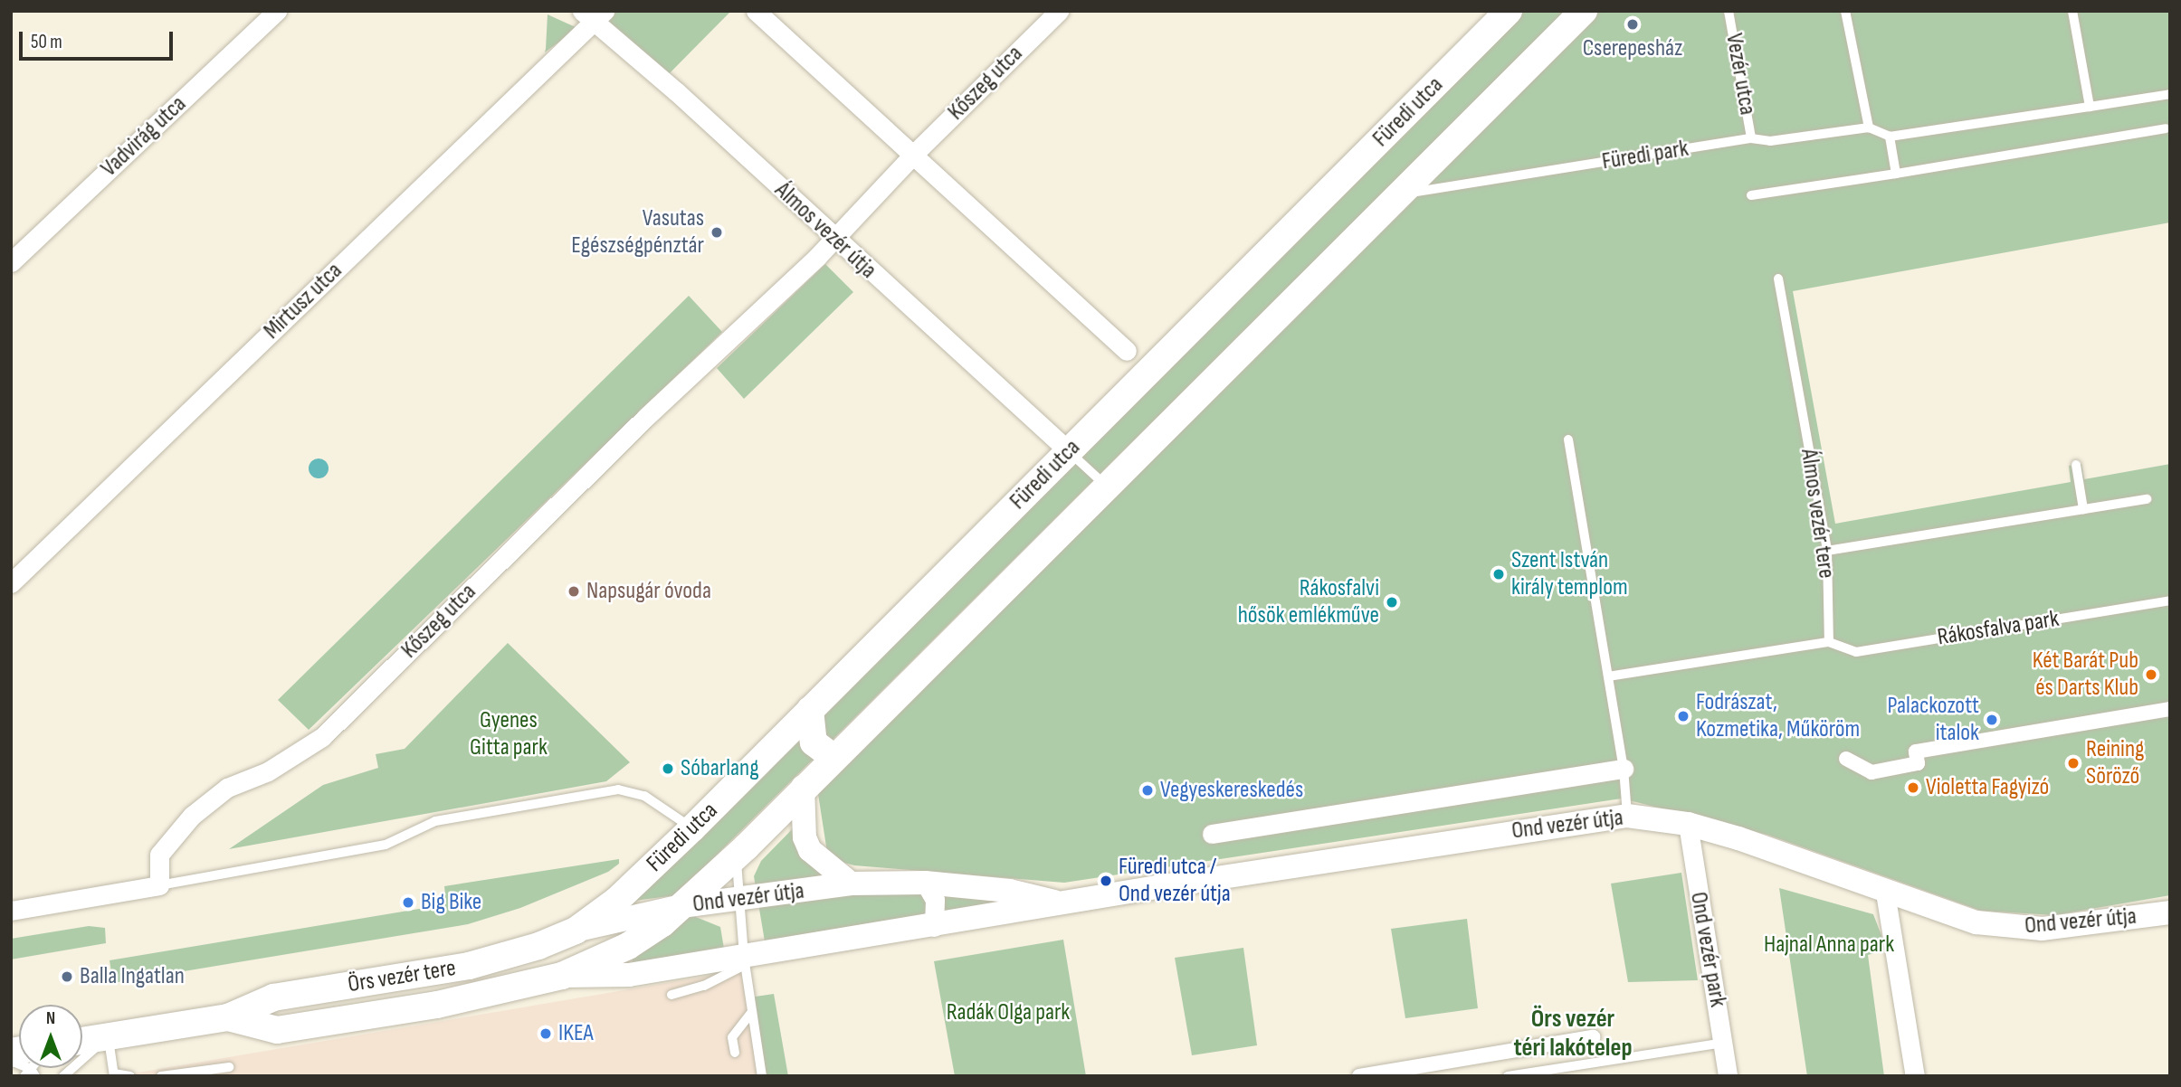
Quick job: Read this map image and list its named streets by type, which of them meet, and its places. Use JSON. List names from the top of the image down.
{
  "streets": {
    "main road": ["Füredi utca", "Örs vezér tere"],
    "street": [
      "Kőszeg utca",
      "Vadvirág utca",
      "Álmos vezér útja",
      "Mirtusz utca",
      "Ond vezér útja",
      "Ond vezér park"
    ],
    "lane": [
      "Vezér utca",
      "Füredi park",
      "Álmos vezér tere",
      "Rákosfalva park"
    ]
  },
  "crossings": [
    ["Vezér utca", "Füredi park"],
    ["Kőszeg utca", "Álmos vezér útja"],
    ["Füredi utca", "Füredi park"],
    ["Füredi utca", "Álmos vezér útja"],
    ["Füredi utca", "Ond vezér útja"],
    ["Füredi utca", "Örs vezér tere"],
    ["Álmos vezér útja", "Mirtusz utca"],
    ["Álmos vezér tere", "Rákosfalva park"],
    ["Ond vezér útja", "Ond vezér park"],
    ["Ond vezér útja", "Örs vezér tere"]
  ],
  "districts": ["Örs vezér téri lakótelep"],
  "parks": ["Gyenes Gitta park", "Hajnal Anna park", "Radák Olga park"],
  "places": [
    "Cserepesház",
    "Vasutas Egészségpénztár",
    "Szent István király templom",
    "Napsugár óvoda",
    "Rákosfalvi hősök emlékműve",
    "Két Barát Pub és Darts Klub",
    "Fodrászat, Kozmetika, Műköröm",
    "Palackozott italok",
    "Reining Söröző",
    "Sóbarlang",
    "Violetta Fagyizó",
    "Vegyeskereskedés",
    "Füredi utca / Ond vezér útja",
    "Big Bike",
    "Balla Ingatlan",
    "IKEA"
  ],
  "scale_bar": "50 m",
  "north": "top"
}
